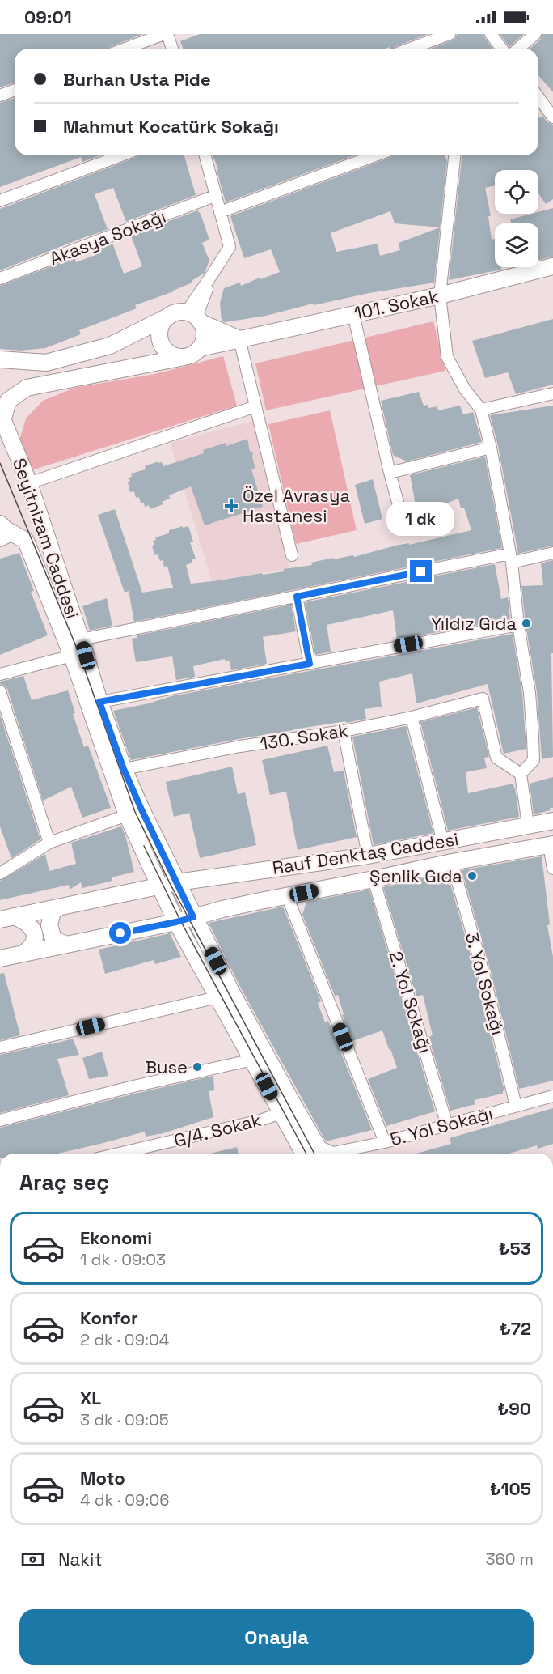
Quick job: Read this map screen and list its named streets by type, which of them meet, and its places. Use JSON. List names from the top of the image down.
{
  "streets": {
    "main road": ["101. Sokak", "Seyitnizam Caddesi", "Rauf Denktaş Caddesi"],
    "street": [
      "Akasya Sokağı",
      "130. Sokak",
      "3. Yol Sokağı",
      "2. Yol Sokağı",
      "5. Yol Sokağı",
      "G/4. Sokak"
    ]
  },
  "crossings": [
    ["Seyitnizam Caddesi", "130. Sokak"],
    ["Seyitnizam Caddesi", "Rauf Denktaş Caddesi"],
    ["Seyitnizam Caddesi", "G/4. Sokak"],
    ["Rauf Denktaş Caddesi", "3. Yol Sokağı"],
    ["Rauf Denktaş Caddesi", "2. Yol Sokağı"],
    ["3. Yol Sokağı", "5. Yol Sokağı"],
    ["2. Yol Sokağı", "5. Yol Sokağı"]
  ],
  "places": {
    "health": ["Özel Avrasya Hastanesi"],
    "other": ["Yıldız Gıda", "Şenlik Gıda", "Buse"]
  },
  "page": {
    "status": "09:01",
    "banner": ["Burhan Usta Pide", "Mahmut Kocatürk Sokağı"],
    "bubble": "1 dk",
    "heading": "Araç seç",
    "list": [
      {
        "name": "Ekonomi",
        "note": "1 dk · 09:03",
        "value": "₺53"
      },
      {
        "name": "Konfor",
        "note": "2 dk · 09:04",
        "value": "₺72"
      },
      {
        "name": "XL",
        "note": "3 dk · 09:05",
        "value": "₺90"
      },
      {
        "name": "Moto",
        "note": "4 dk · 09:06",
        "value": "₺105"
      }
    ],
    "pay": ["Nakit", "360 m"],
    "buttons": "Onayla"
  }
}
